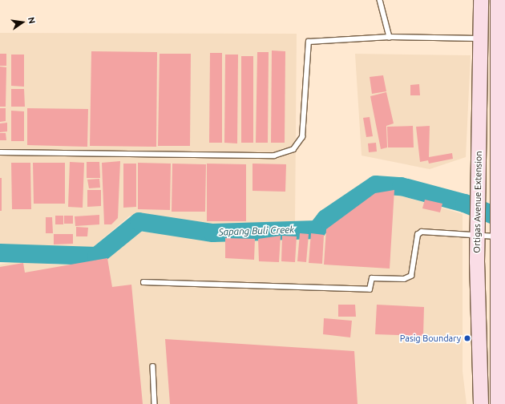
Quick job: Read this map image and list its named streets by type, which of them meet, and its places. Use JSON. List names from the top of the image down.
{
  "streets": {
    "main road": ["Ortigas Avenue Extension"]
  },
  "water": ["Sapang Buli Creek"],
  "places": ["Pasig Boundary"],
  "north": "right"
}
